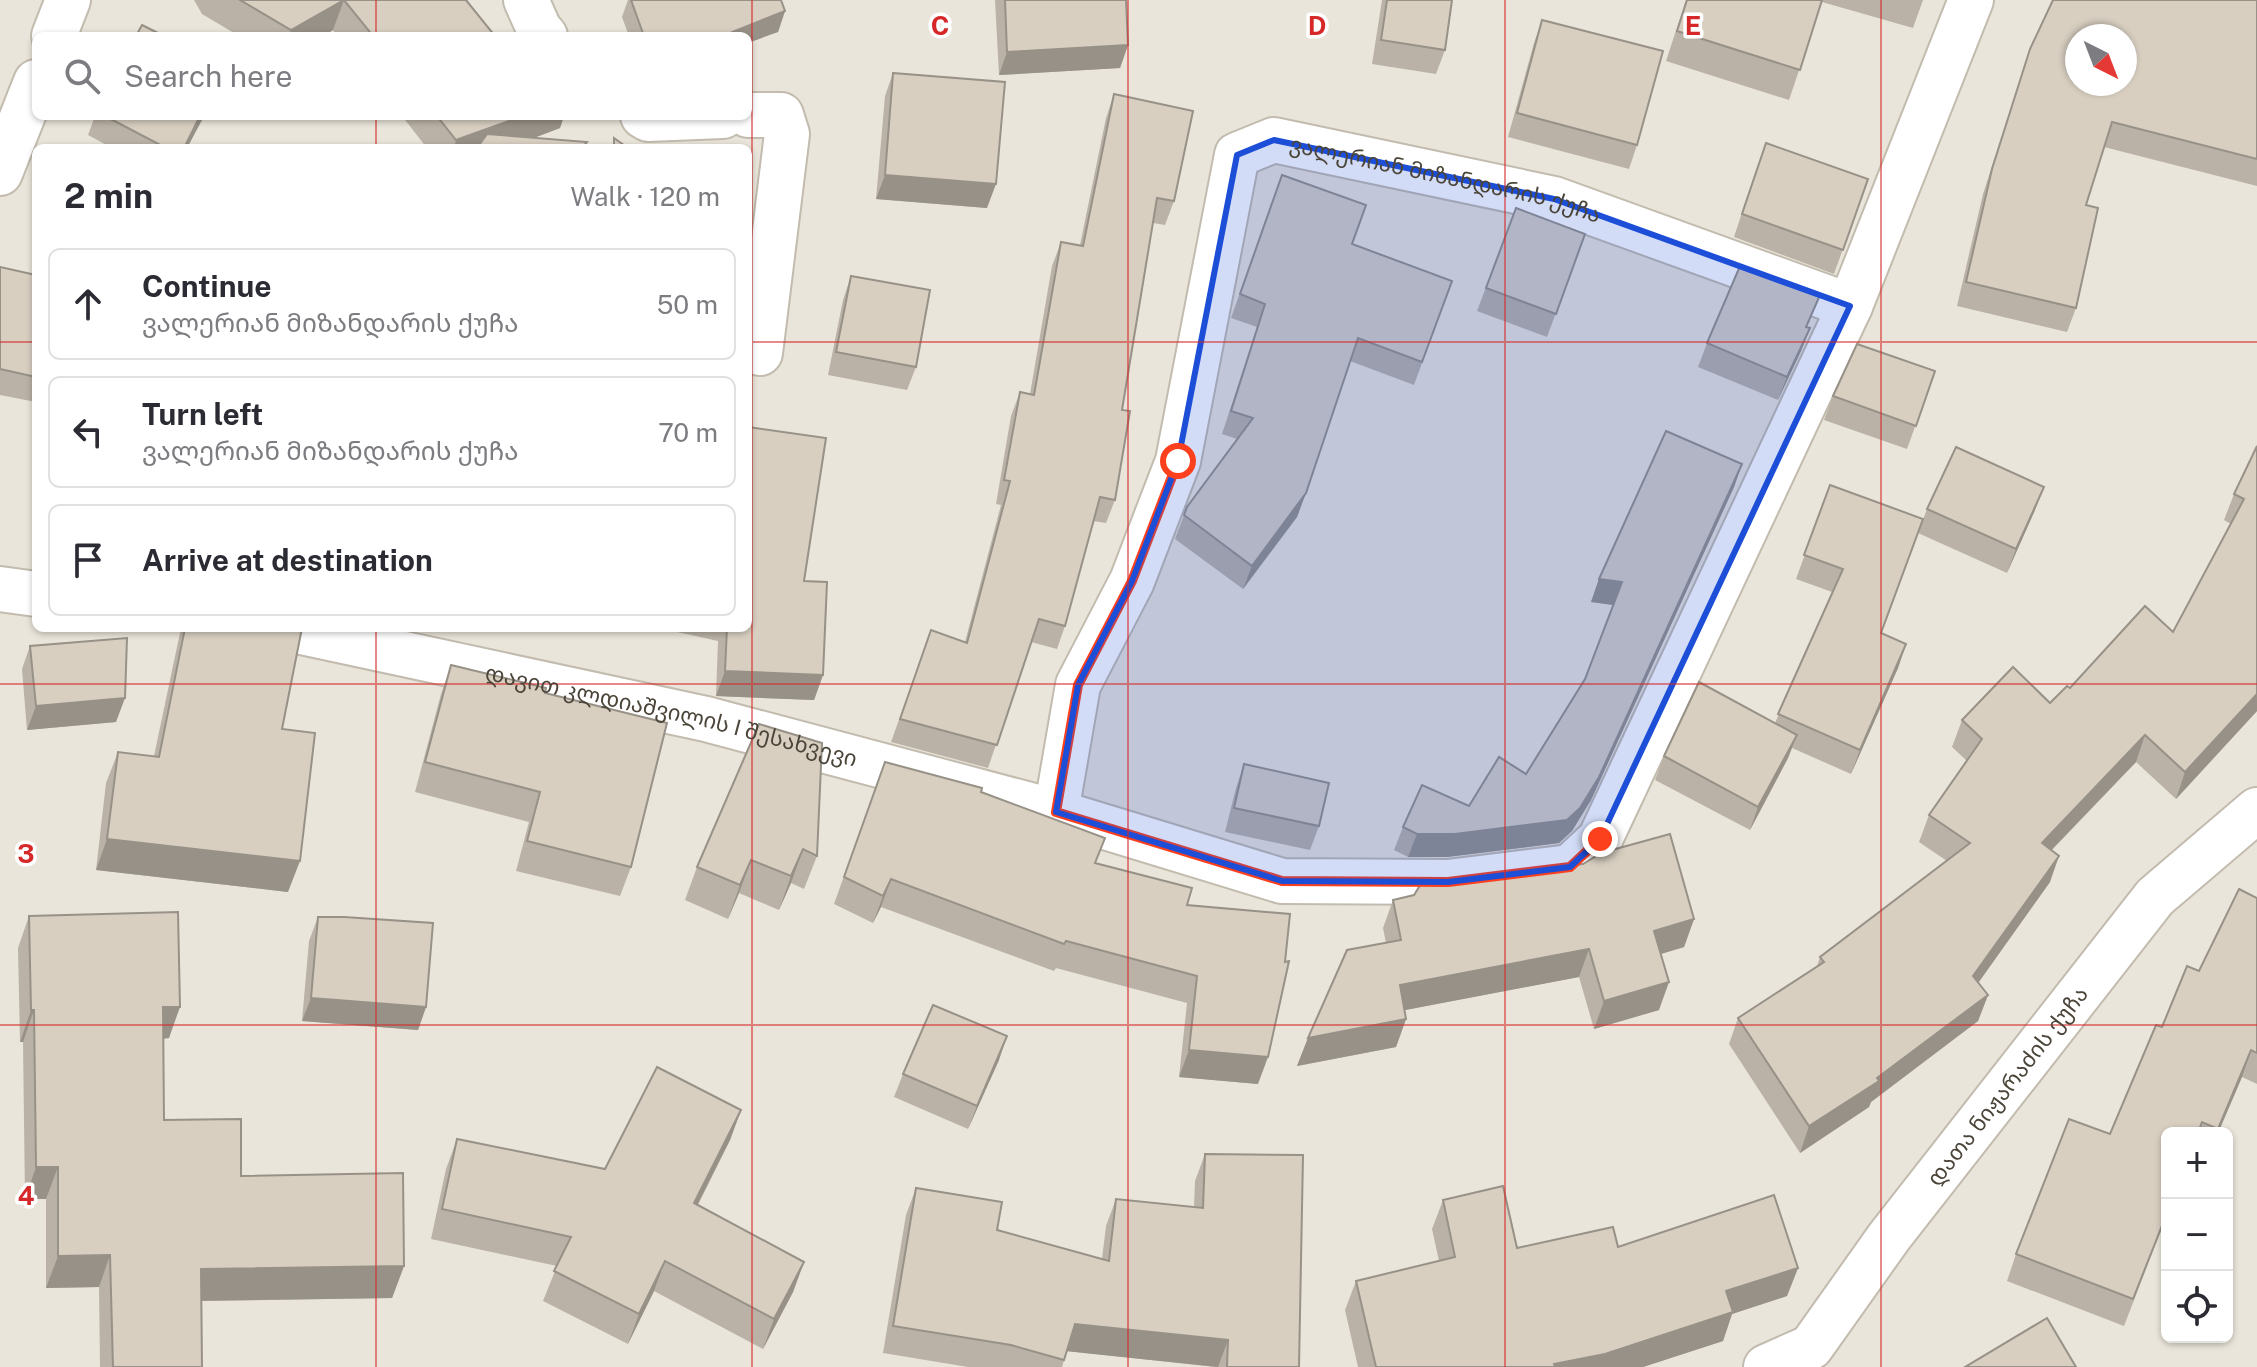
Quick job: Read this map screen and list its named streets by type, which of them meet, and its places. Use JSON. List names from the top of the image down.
{
  "streets": {
    "street": ["ვალერიან მიზანდარის ქუჩა", "დავით კლდიაშვილის I შესახვევი", "დათა ნიჟარაძის ქუჩა"]
  },
  "crossings": [
    ["ვალერიან მიზანდარის ქუჩა", "დავით კლდიაშვილის I შესახვევი"]
  ],
  "north": "bottom right",
  "page": {
    "search": "Search here",
    "heading": ["2 min", "Walk · 120 m"],
    "list": [
      ["Continue", "ვალერიან მიზანდარის ქუჩა", "50 m"],
      ["Turn left", "ვალერიან მიზანდარის ქუჩა", "70 m"],
      "Arrive at destination"
    ],
    "map_buttons": ["+", "−"]
  },
  "grid": {
    "columns": ["C", "D", "E"],
    "rows": ["3", "4"]
  }
}
